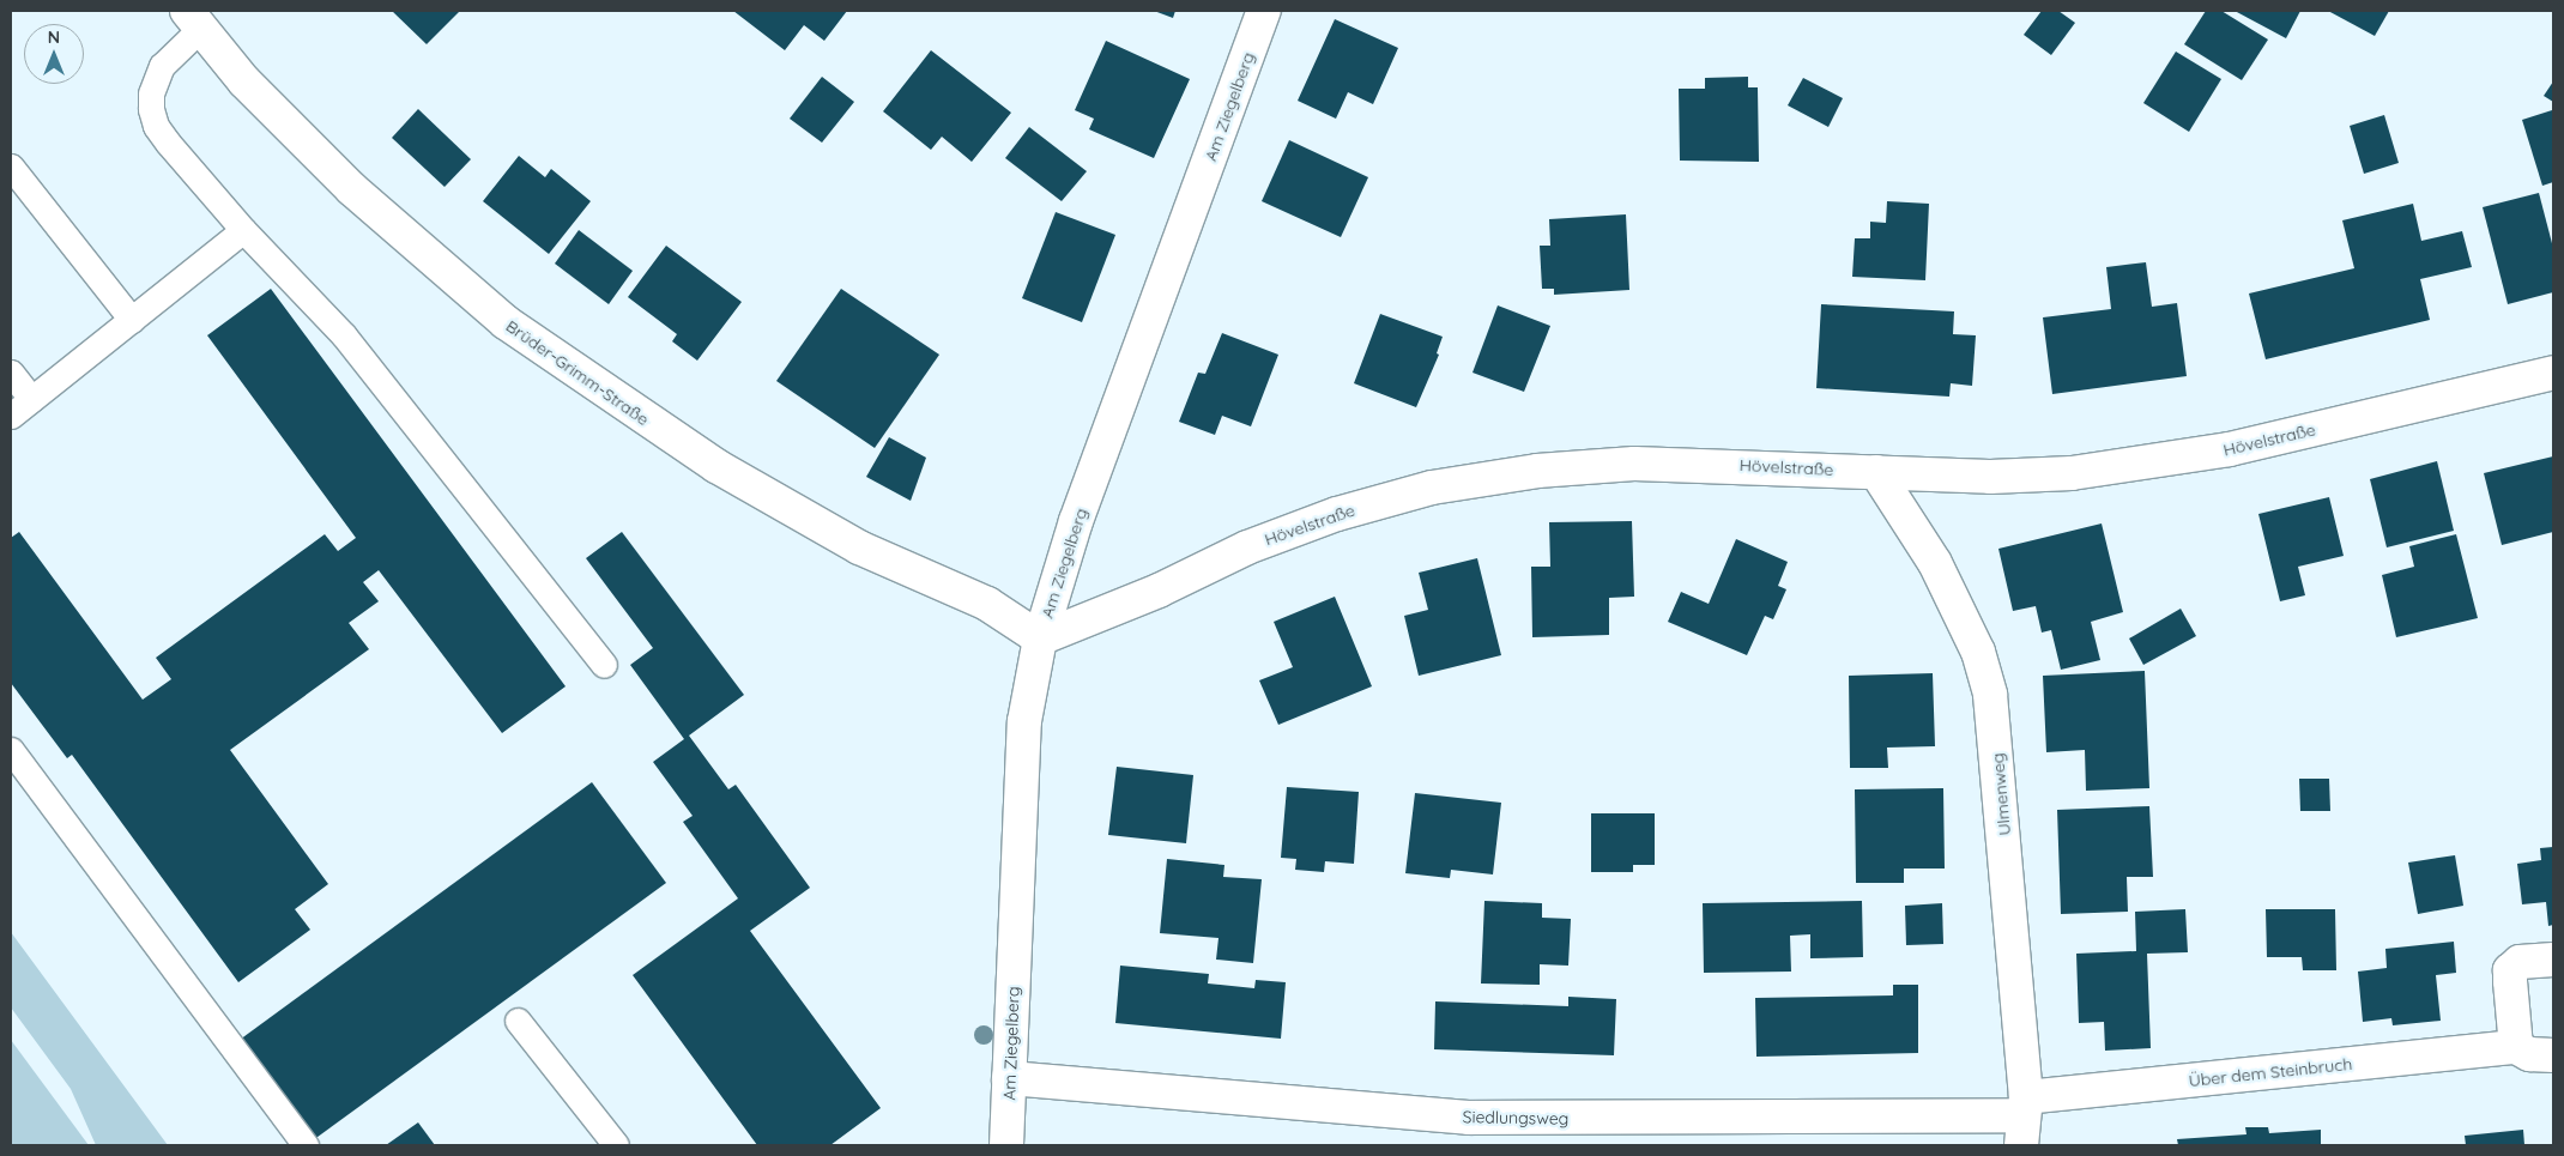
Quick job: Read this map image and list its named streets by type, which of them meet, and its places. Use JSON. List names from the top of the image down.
{
  "streets": {
    "street": [
      "Am Ziegelberg",
      "Brüder-Grimm-Straße",
      "Hövelstraße",
      "Ulmenweg",
      "Über dem Steinbruch",
      "Siedlungsweg"
    ]
  },
  "crossings": [
    ["Am Ziegelberg", "Brüder-Grimm-Straße"],
    ["Am Ziegelberg", "Hövelstraße"],
    ["Am Ziegelberg", "Siedlungsweg"],
    ["Brüder-Grimm-Straße", "Hövelstraße"],
    ["Hövelstraße", "Ulmenweg"],
    ["Ulmenweg", "Über dem Steinbruch"],
    ["Ulmenweg", "Siedlungsweg"],
    ["Über dem Steinbruch", "Siedlungsweg"]
  ],
  "north": "top"
}
